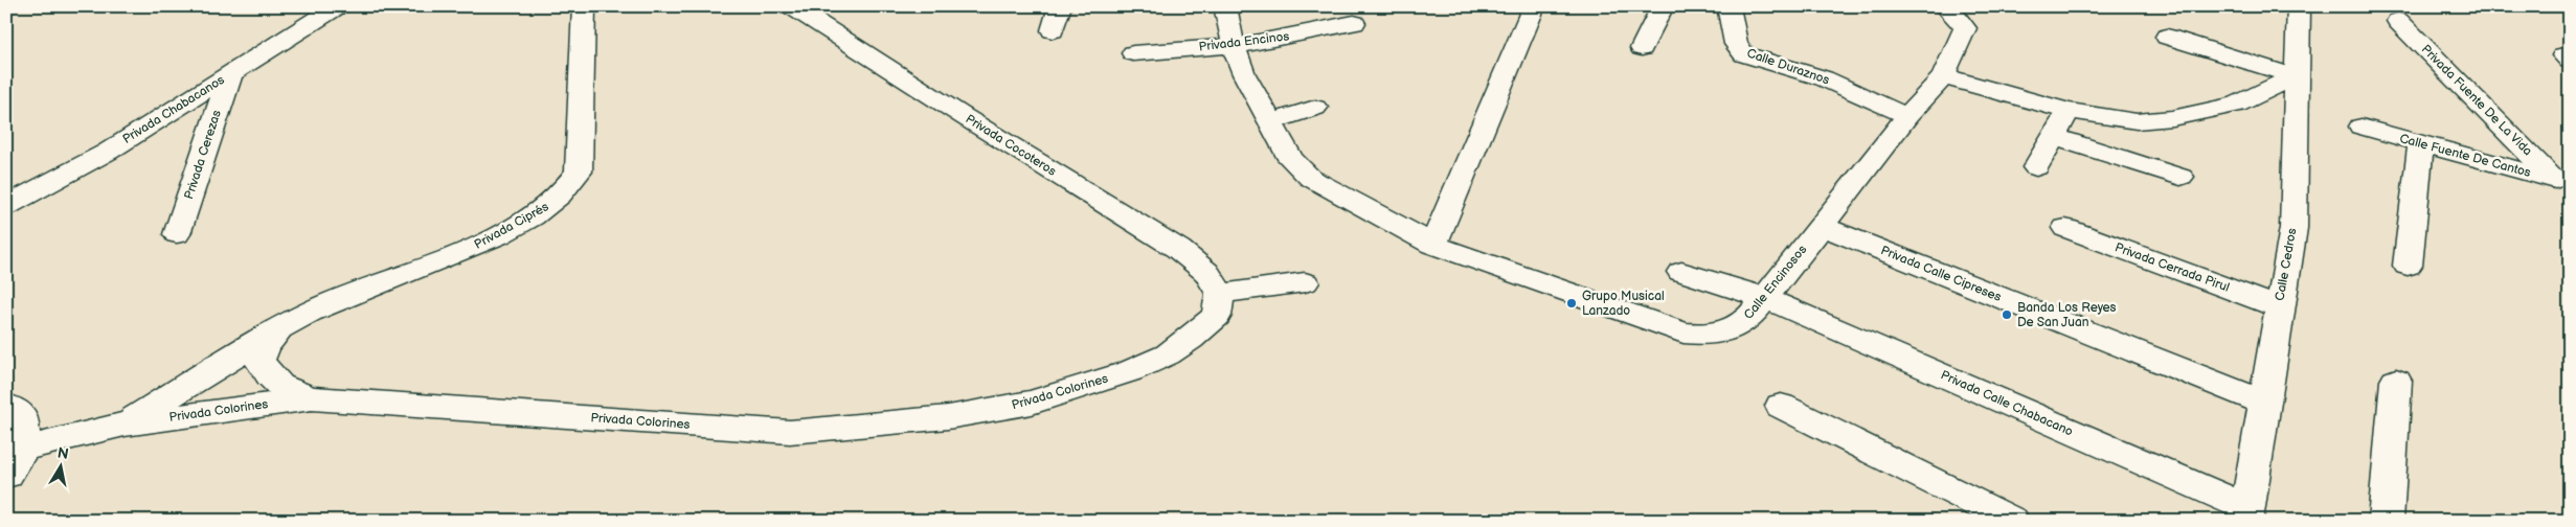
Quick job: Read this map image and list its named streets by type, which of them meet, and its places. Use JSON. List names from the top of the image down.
{
  "streets": {
    "street": [
      "Privada Encinos",
      "Calle Duraznos",
      "Privada Fuente De La Vida",
      "Privada Chabacanos",
      "Privada Cocoteros",
      "Privada Cerezas",
      "Calle Fuente De Cantos",
      "Privada Ciprés",
      "Calle Cedros",
      "Privada Cerrada Pirul",
      "Privada Calle Cipreses",
      "Calle Encinosos",
      "Privada Colorines",
      "Privada Calle Chabacano"
    ]
  },
  "crossings": [
    ["Privada Encinos", "Calle Encinosos"],
    ["Calle Duraznos", "Calle Encinosos"],
    ["Privada Fuente De La Vida", "Calle Fuente De Cantos"],
    ["Privada Chabacanos", "Privada Cerezas"],
    ["Privada Cocoteros", "Privada Colorines"],
    ["Privada Ciprés", "Privada Colorines"],
    ["Calle Cedros", "Privada Cerrada Pirul"],
    ["Calle Cedros", "Privada Calle Cipreses"],
    ["Calle Cedros", "Privada Calle Chabacano"],
    ["Privada Calle Cipreses", "Calle Encinosos"],
    ["Calle Encinosos", "Privada Calle Chabacano"]
  ],
  "places": ["Grupo Musical Lanzado", "Banda Los Reyes De San Juan"],
  "north": "top"
}
